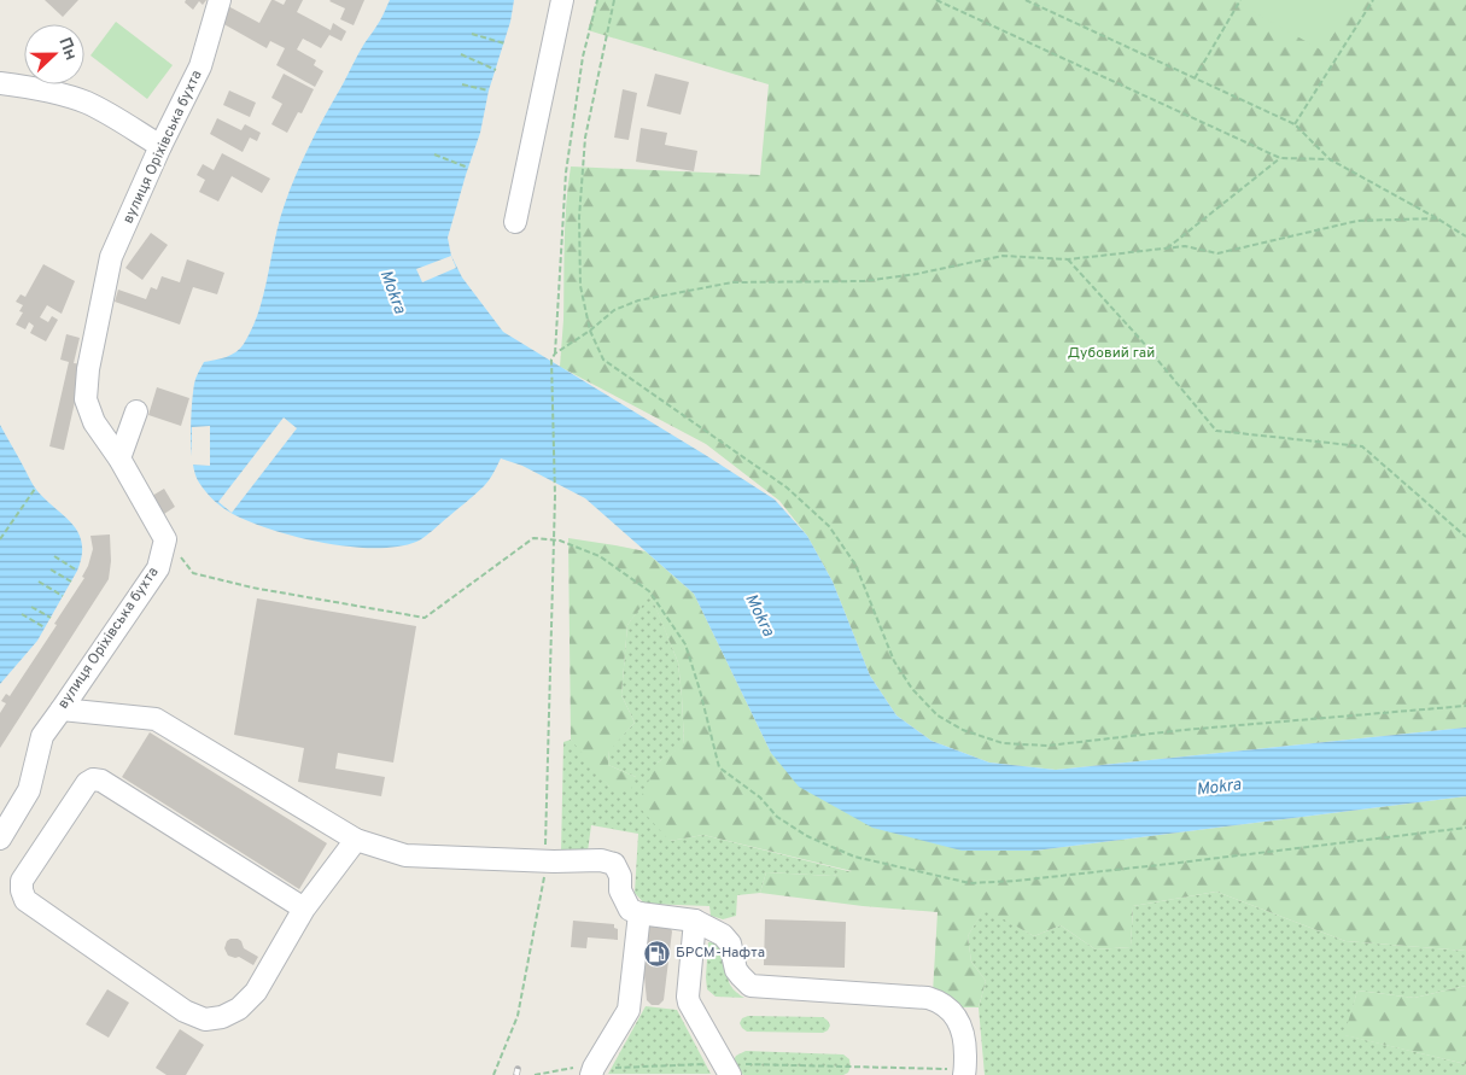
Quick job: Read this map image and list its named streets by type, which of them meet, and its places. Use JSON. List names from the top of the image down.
{
  "streets": {
    "street": ["вулиця Оріхівська бухта"]
  },
  "water": ["Mokra"],
  "parks": ["Дубовий гай"],
  "places": {
    "fuel station": ["БРСМ-Нафта"]
  },
  "north": "right"
}
